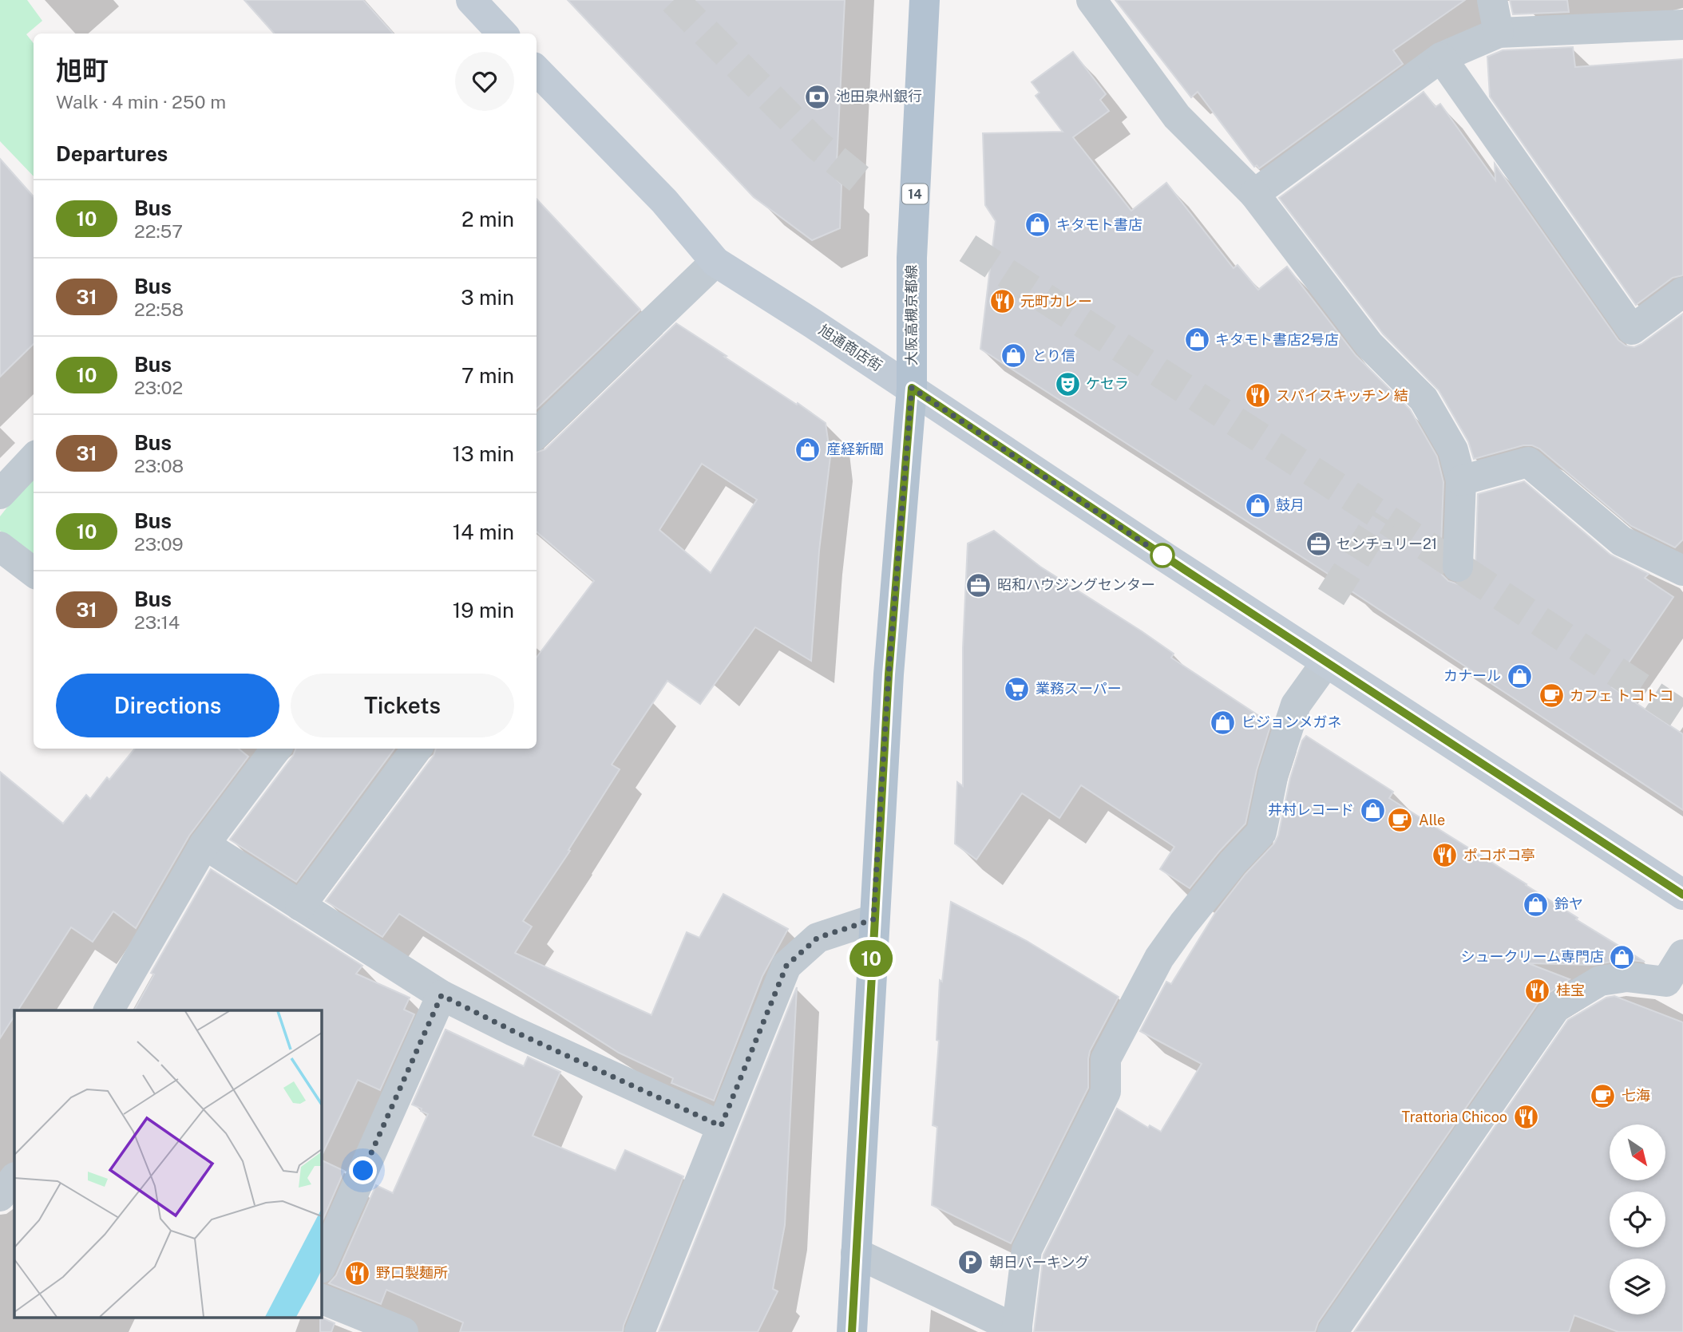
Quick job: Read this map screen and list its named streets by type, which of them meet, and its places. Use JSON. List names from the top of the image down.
{
  "streets": {
    "main road": ["14", "大阪高槻京都線"],
    "street": ["旭通商店街"]
  },
  "crossings": [
    ["大阪高槻京都線", "旭通商店街"]
  ],
  "places": {
    "bank": ["池田泉州銀行"],
    "shop": [
      "キタモト書店",
      "キタモト書店2号店",
      "とり信",
      "産経新聞",
      "鼓月",
      "カナール",
      "ビジョンメガネ",
      "井村レコード",
      "鈴ヤ",
      "シュークリーム専門店"
    ],
    "restaurant": [
      "元町カレー",
      "スパイスキッチン 結",
      "ポコポコ亭",
      "桂宝",
      "Trattorìa Chicoo",
      "野口製麺所"
    ],
    "theatre": ["ケセラ"],
    "office": ["センチュリー21", "昭和ハウジングセンター"],
    "supermarket": ["業務スーパー"],
    "cafe": ["カフェ トコトコ", "Alle", "七海"],
    "parking": ["朝日パーキング"]
  },
  "lines": ["bus line 10"],
  "north": "bottom right",
  "page": {
    "on_map": "10",
    "heading": [
      ["旭町", "Walk · 4 min · 250 m"],
      "Departures"
    ],
    "list": [
      {
        "mark": "10",
        "name": "Bus",
        "note": "22:57",
        "value": "2 min"
      },
      {
        "mark": "31",
        "name": "Bus",
        "note": "22:58",
        "value": "3 min"
      },
      {
        "mark": "10",
        "name": "Bus",
        "note": "23:02",
        "value": "7 min"
      },
      {
        "mark": "31",
        "name": "Bus",
        "note": "23:08",
        "value": "13 min"
      },
      {
        "mark": "10",
        "name": "Bus",
        "note": "23:09",
        "value": "14 min"
      },
      {
        "mark": "31",
        "name": "Bus",
        "note": "23:14",
        "value": "19 min"
      }
    ],
    "buttons": ["Directions", "Tickets"]
  }
}
